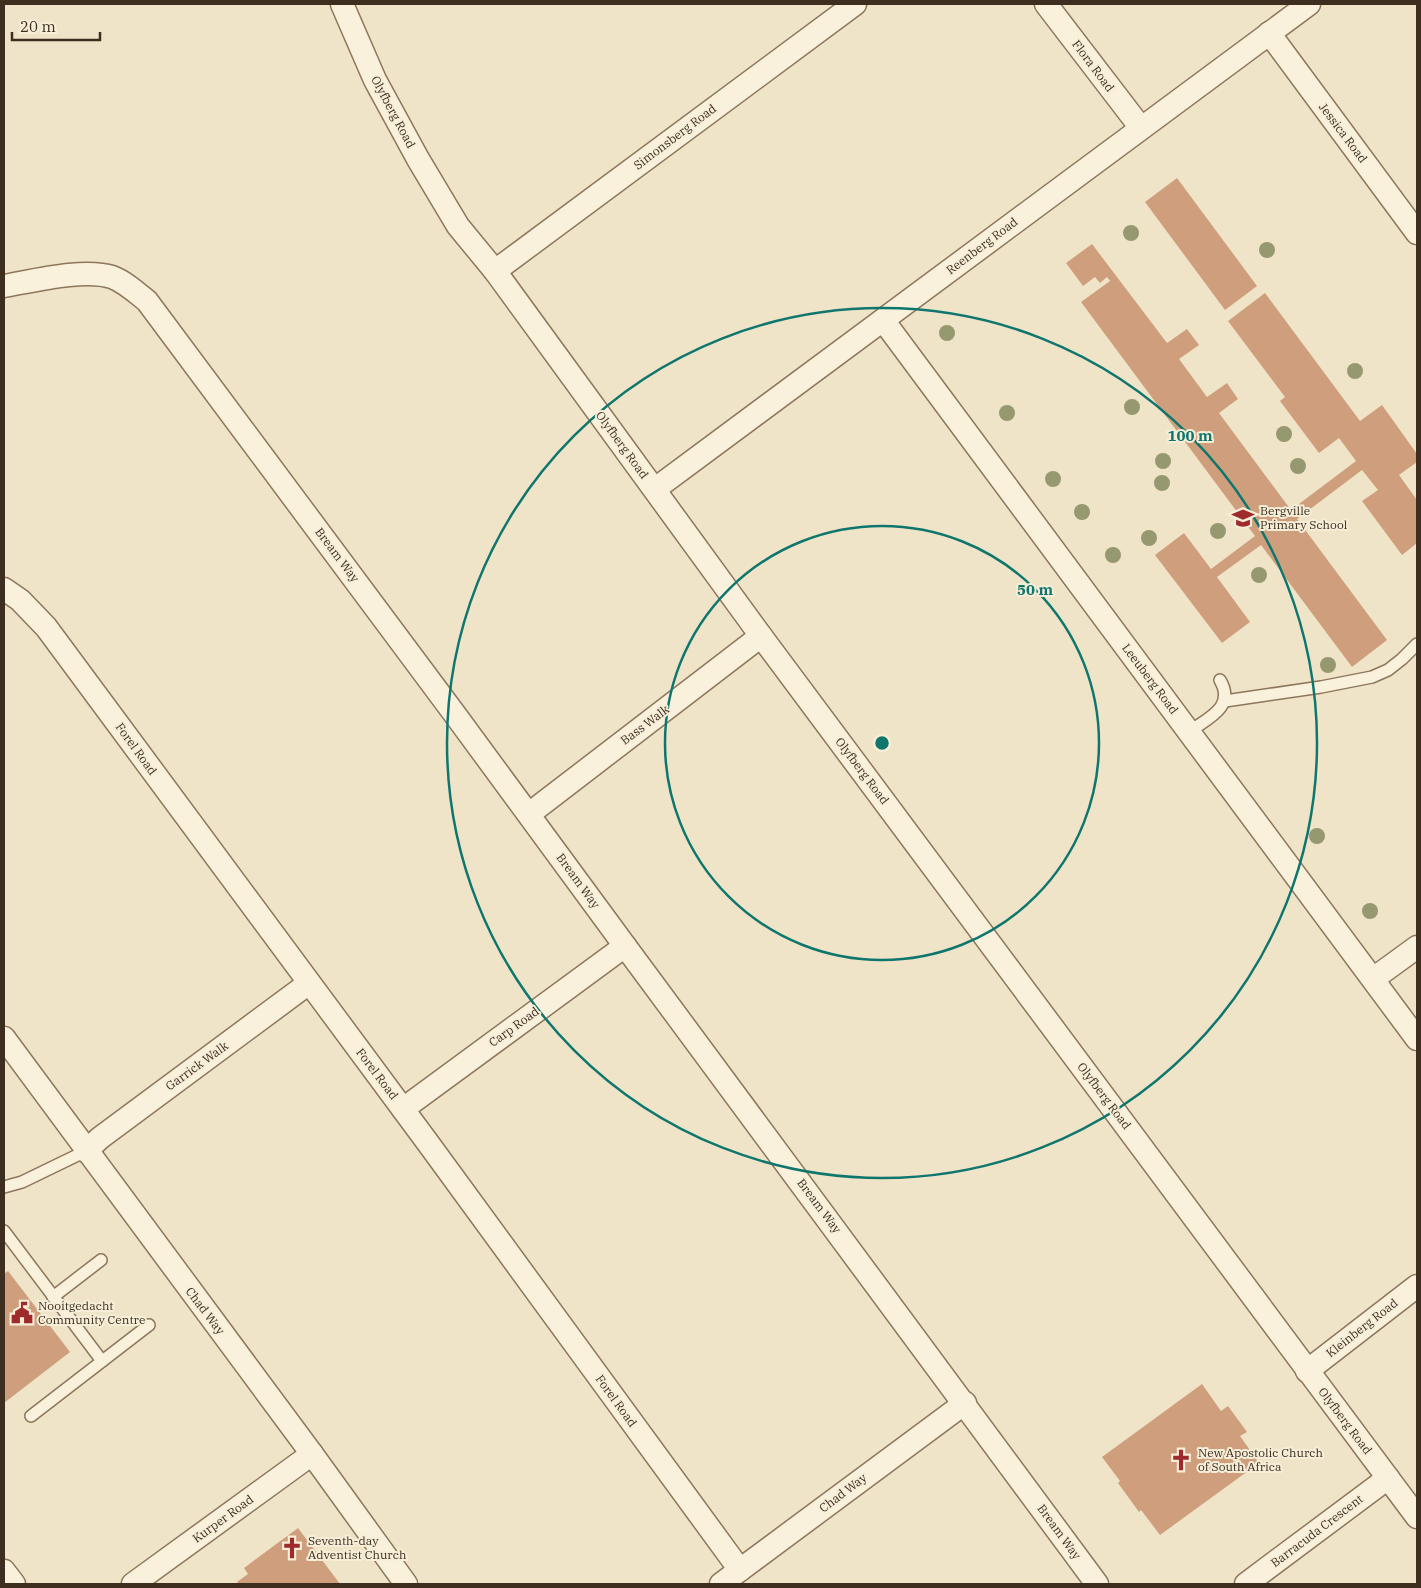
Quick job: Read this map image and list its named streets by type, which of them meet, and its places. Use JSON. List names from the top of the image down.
{
  "streets": {
    "street": [
      "Flora Road",
      "Olyfberg Road",
      "Jessica Road",
      "Simonsberg Road",
      "Reenberg Road",
      "Bream Way",
      "Leeuberg Road",
      "Bass Walk",
      "Forel Road",
      "Carp Road",
      "Garrick Walk",
      "Chad Way",
      "Kleinberg Road",
      "Kurper Road",
      "Barracuda Crescent"
    ]
  },
  "crossings": [
    ["Flora Road", "Reenberg Road"],
    ["Olyfberg Road", "Simonsberg Road"],
    ["Olyfberg Road", "Reenberg Road"],
    ["Olyfberg Road", "Bass Walk"],
    ["Olyfberg Road", "Kleinberg Road"],
    ["Olyfberg Road", "Barracuda Crescent"],
    ["Jessica Road", "Reenberg Road"],
    ["Reenberg Road", "Leeuberg Road"],
    ["Bream Way", "Bass Walk"],
    ["Bream Way", "Carp Road"],
    ["Bream Way", "Chad Way"],
    ["Forel Road", "Carp Road"],
    ["Forel Road", "Garrick Walk"],
    ["Forel Road", "Chad Way"],
    ["Garrick Walk", "Chad Way"],
    ["Chad Way", "Kurper Road"]
  ],
  "places": {
    "school or university": ["Bergville Primary School"],
    "public building": ["Nooitgedacht Community Centre"],
    "church": ["New Apostolic Church of South Africa", "Seventh-day Adventist Church"]
  },
  "scale_bar": "20 m",
  "rings": ["100 m", "50 m"]
}
